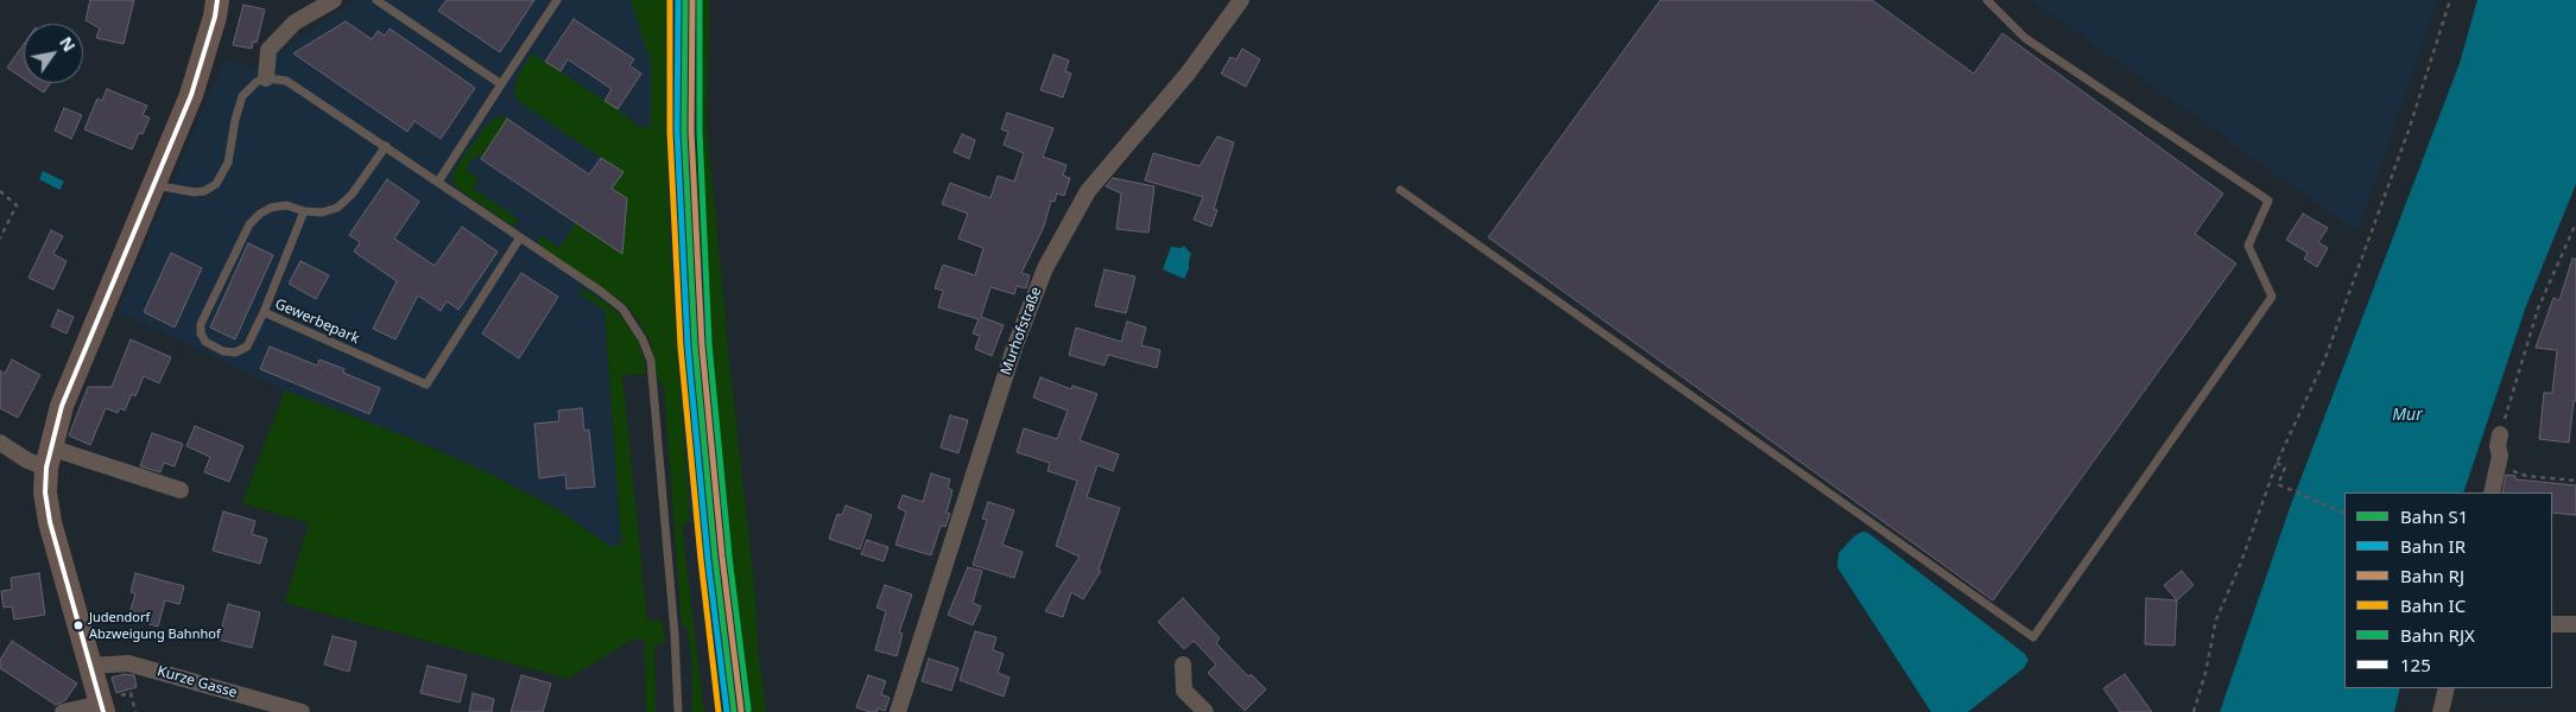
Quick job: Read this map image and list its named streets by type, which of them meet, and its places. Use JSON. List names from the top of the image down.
{
  "streets": {
    "street": ["Murhofstraße", "Kurze Gasse"],
    "lane": ["Gewerbepark"]
  },
  "water": ["Mur"],
  "places": ["Judendorf Abzweigung Bahnhof"],
  "lines": [
    "rail line S1",
    "rail line IR",
    "rail line RJ",
    "rail line IC",
    "rail line RJX",
    "transit line 125"
  ],
  "legend": [
    "Bahn S1",
    "Bahn IR",
    "Bahn RJ",
    "Bahn IC",
    "Bahn RJX",
    "125"
  ],
  "north": "top right"
}
